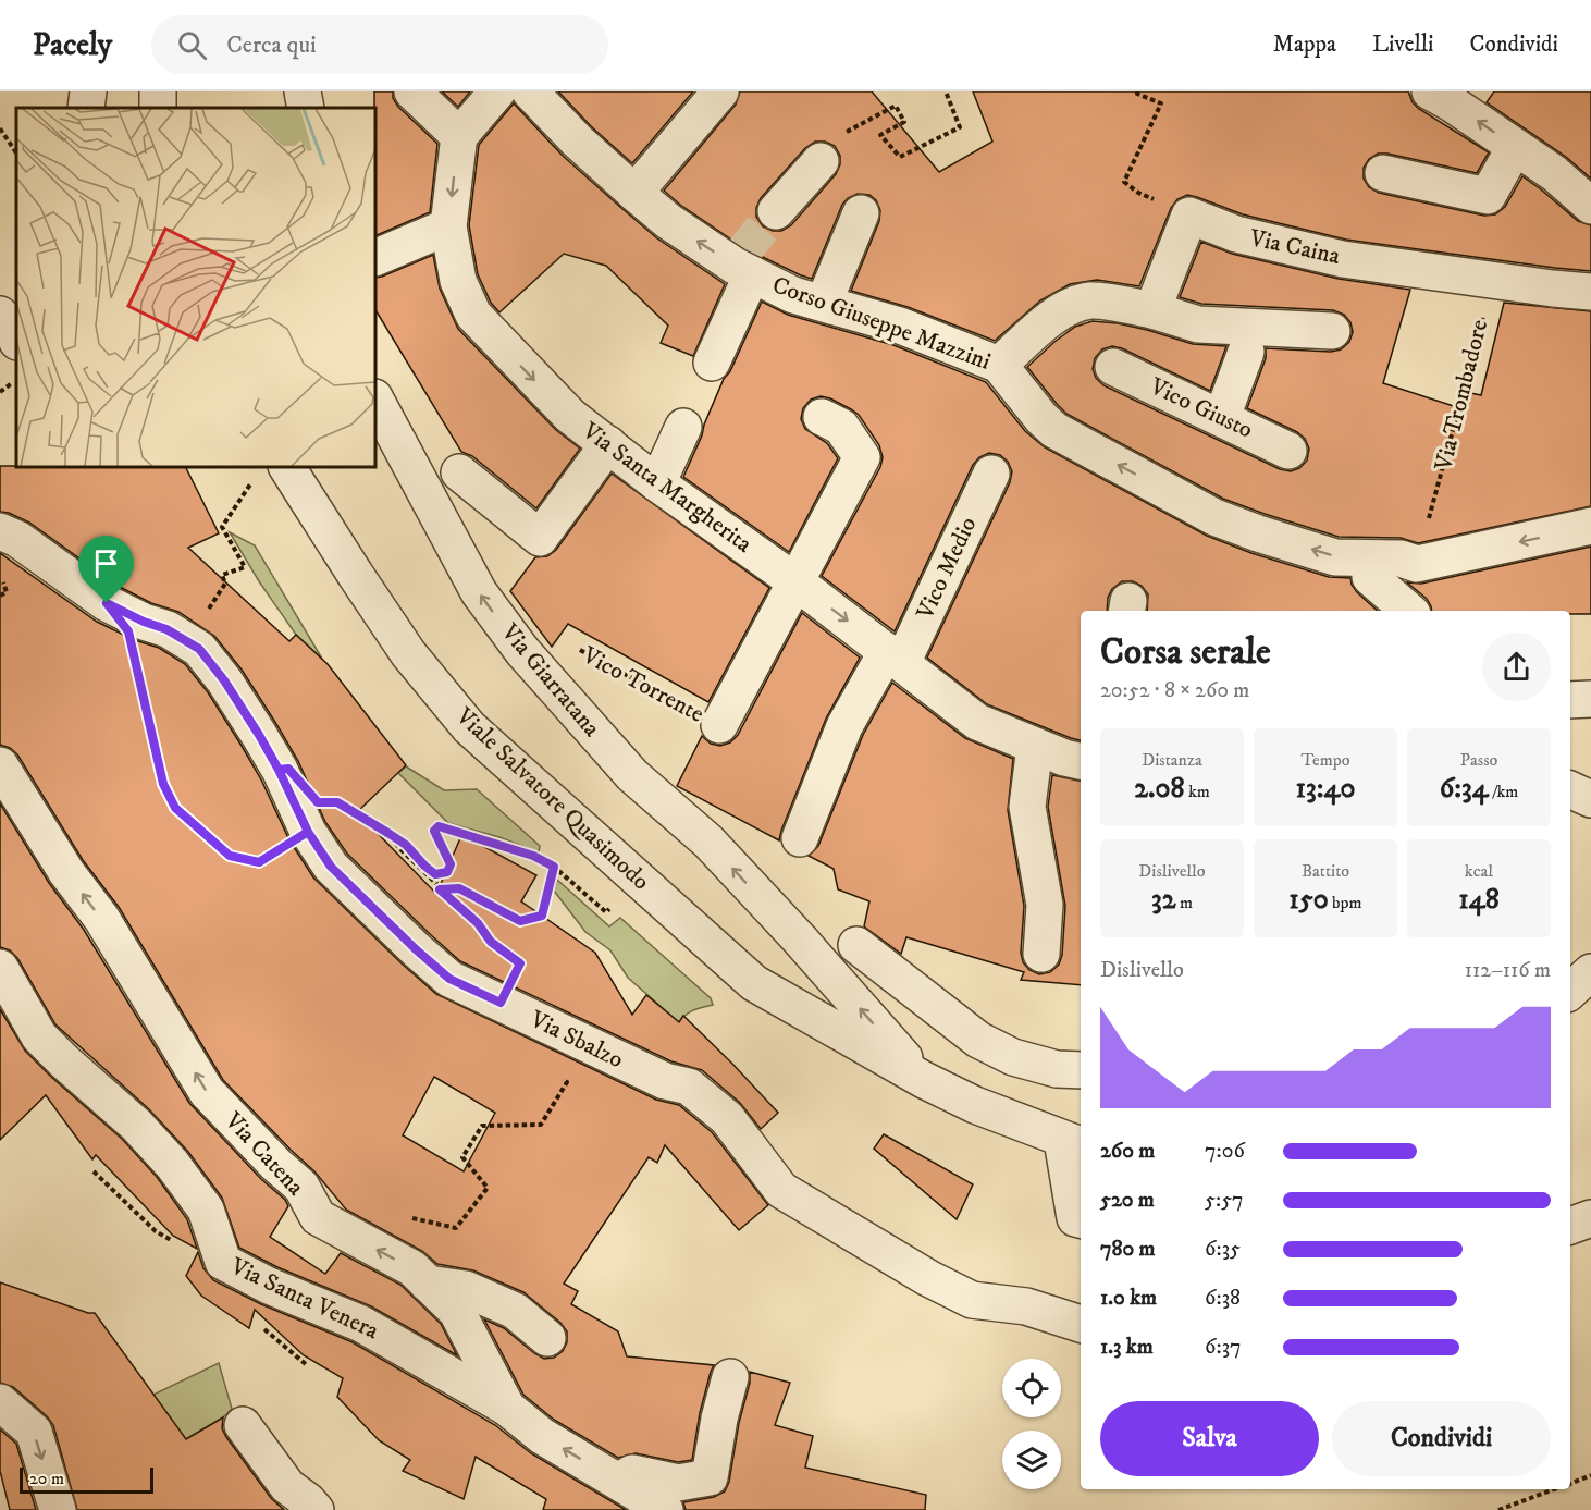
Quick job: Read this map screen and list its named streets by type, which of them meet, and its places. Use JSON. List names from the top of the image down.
{
  "streets": {
    "street": [
      "Via Caina",
      "Corso Giuseppe Mazzini",
      "Vico Giusto",
      "Via Santa Margherita",
      "Vico Medio",
      "Via Giarratana",
      "Vico Torrente",
      "Viale Salvatore Quasimodo",
      "Via Sbalzo",
      "Via Catena",
      "Via Santa Venera"
    ],
    "path": ["Via Trombadore"]
  },
  "crossings": [
    ["Corso Giuseppe Mazzini", "Via Trombadore"],
    ["Via Santa Margherita", "Vico Medio"],
    ["Via Santa Margherita", "Vico Torrente"],
    ["Via Giarratana", "Viale Salvatore Quasimodo"],
    ["Via Catena", "Via Santa Venera"]
  ],
  "one_way": ["Via Santa Margherita", "Via Giarratana", "Via Catena"],
  "scale_bar": "20 m",
  "page": {
    "header": "Pacely",
    "search": "Cerca qui",
    "nav": ["Mappa", "Livelli", "Condividi"],
    "heading": ["Corsa serale", "20:52 · 8 × 260 m"],
    "stats": [
      ["Distanza", "2.08 km"],
      ["Tempo", "13:40"],
      ["Passo", "6:34 /km"],
      ["Dislivello", "32 m"],
      ["Battito", "150 bpm"],
      ["kcal", "148"]
    ],
    "chart": ["Dislivello", "112–116 m"],
    "list": [
      {
        "name": "260 m",
        "note": "7:06"
      },
      {
        "name": "520 m",
        "note": "5:57"
      },
      {
        "name": "780 m",
        "note": "6:35"
      },
      {
        "name": "1.0 km",
        "note": "6:38"
      },
      {
        "name": "1.3 km",
        "note": "6:37"
      }
    ],
    "buttons": ["Salva", "Condividi"],
    "scale": "20 m"
  }
}
